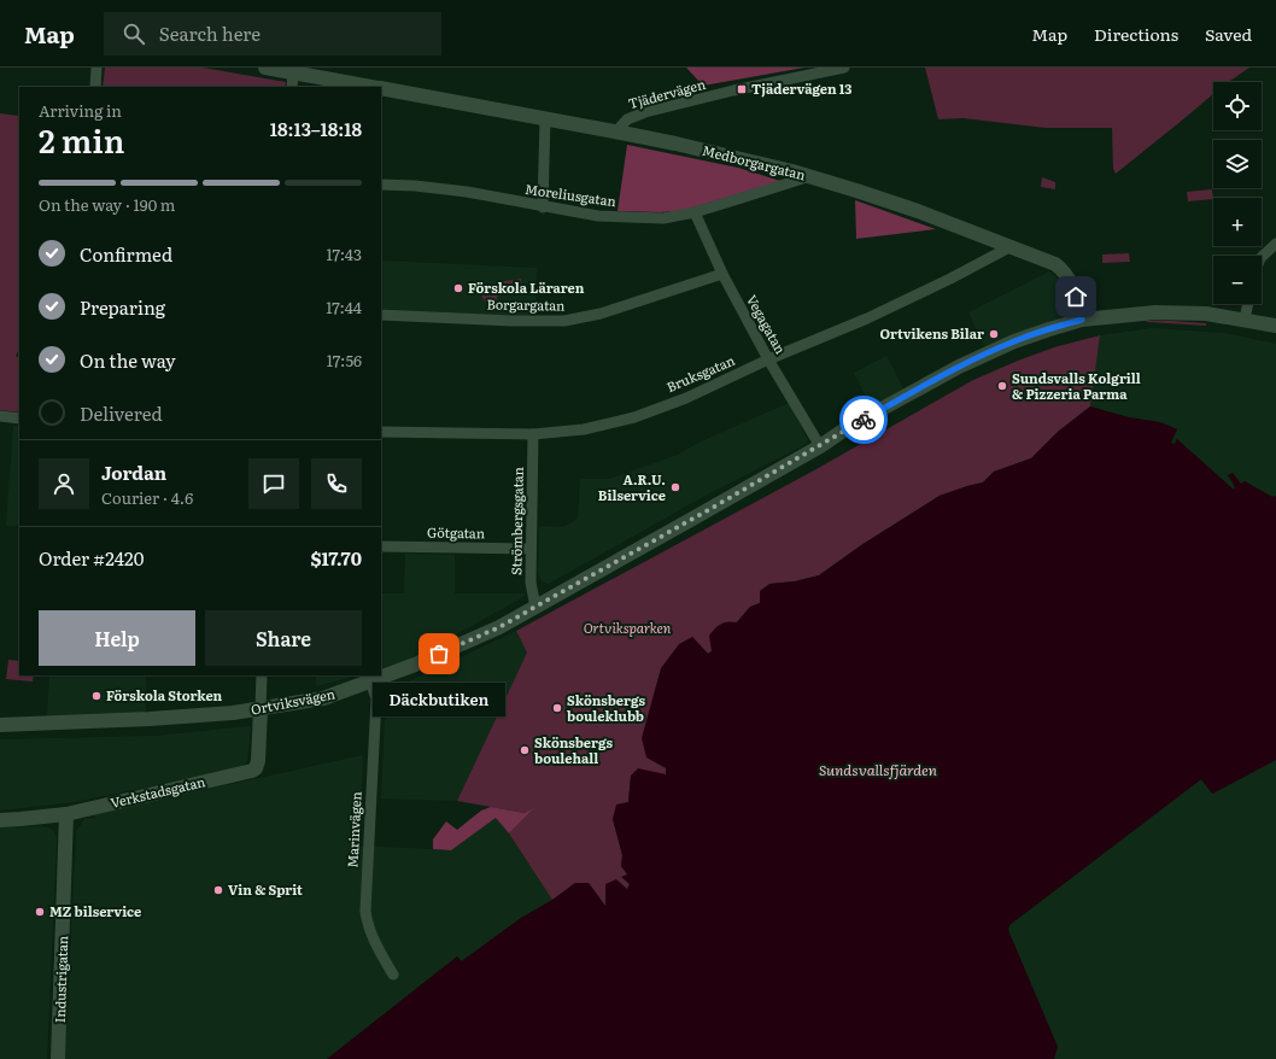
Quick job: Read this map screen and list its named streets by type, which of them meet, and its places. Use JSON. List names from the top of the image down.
{
  "streets": {
    "street": [
      "Tjädervägen",
      "Medborgargatan",
      "Moreliusgatan",
      "Borgargatan",
      "Vegagatan",
      "Bruksgatan",
      "Strömbergsgatan",
      "Götgatan",
      "Ortviksvägen",
      "Verkstadsgatan",
      "Marinvägen",
      "Industrigatan"
    ]
  },
  "crossings": [
    ["Tjädervägen", "Medborgargatan"],
    ["Medborgargatan", "Moreliusgatan"],
    ["Medborgargatan", "Bruksgatan"],
    ["Medborgargatan", "Ortviksvägen"],
    ["Moreliusgatan", "Vegagatan"],
    ["Borgargatan", "Vegagatan"],
    ["Vegagatan", "Bruksgatan"],
    ["Vegagatan", "Ortviksvägen"],
    ["Bruksgatan", "Strömbergsgatan"],
    ["Strömbergsgatan", "Götgatan"],
    ["Strömbergsgatan", "Ortviksvägen"],
    ["Ortviksvägen", "Verkstadsgatan"],
    ["Ortviksvägen", "Marinvägen"],
    ["Verkstadsgatan", "Industrigatan"]
  ],
  "water": ["Sundsvallsfjärden"],
  "parks": ["Ortviksparken"],
  "places": {
    "transit": ["Tjädervägen 13"],
    "other": [
      "Förskola Läraren",
      "Ortvikens Bilar",
      "Sundsvalls Kolgrill & Pizzeria Parma",
      "A.R.U. Bilservice",
      "Däckbutiken",
      "Förskola Storken",
      "Skönsbergs bouleklubb",
      "Skönsbergs boulehall",
      "Vin & Sprit",
      "MZ bilservice"
    ]
  },
  "page": {
    "header": "Map",
    "search": "Search here",
    "nav": ["Map", "Directions", "Saved"],
    "map_buttons": ["+", "−"],
    "heading": ["2 min", "Arriving in", "18:13–18:18"],
    "panel": [
      "Jordan",
      "Courier · 4.6",
      "Order #2420",
      "$17.70"
    ],
    "bar": "On the way · 190 m",
    "list": [
      ["Confirmed", "17:43"],
      ["Preparing", "17:44"],
      ["On the way", "17:56"],
      "Delivered"
    ],
    "buttons": ["Help", "Share"],
    "bubble": "Däckbutiken"
  }
}
